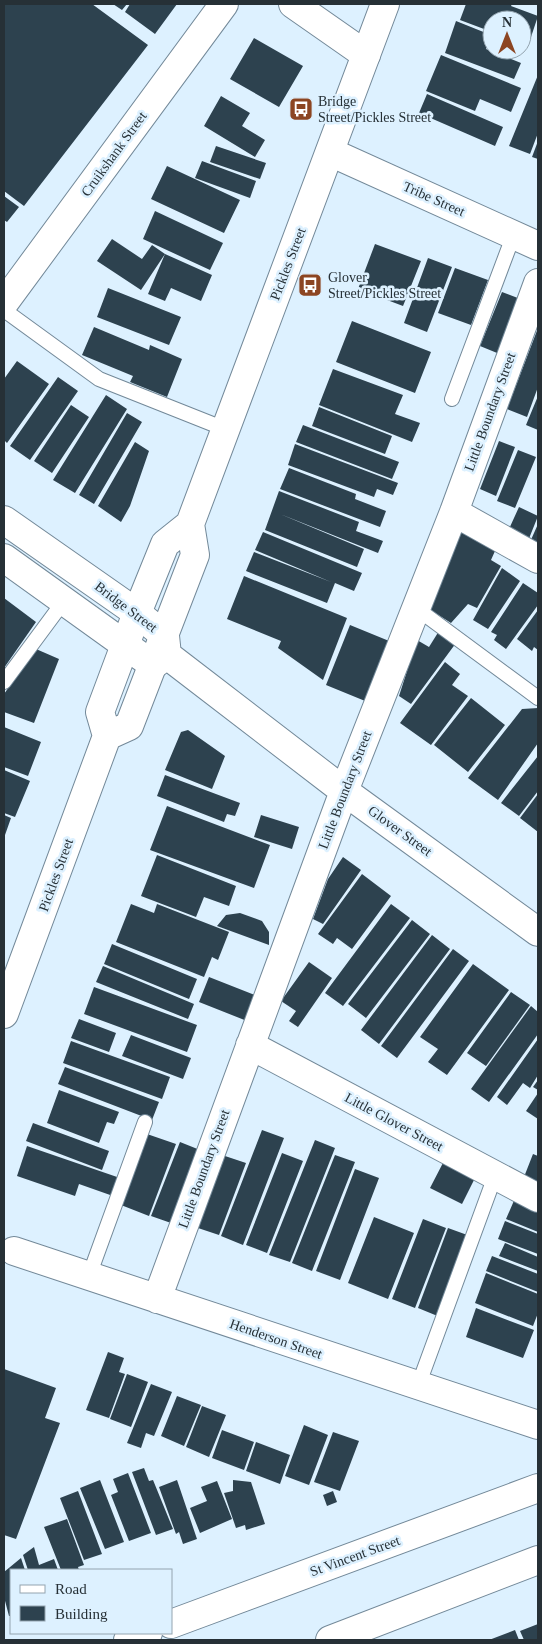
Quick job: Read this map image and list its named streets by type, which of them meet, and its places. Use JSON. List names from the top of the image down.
{
  "streets": {
    "street": [
      "Cruikshank Street",
      "Tribe Street",
      "Pickles Street",
      "Little Boundary Street",
      "Bridge Street",
      "Glover Street",
      "Little Glover Street",
      "Henderson Street",
      "St Vincent Street"
    ]
  },
  "crossings": [
    ["Tribe Street", "Pickles Street"],
    ["Pickles Street", "Bridge Street"],
    ["Pickles Street", "Glover Street"],
    ["Little Boundary Street", "Glover Street"],
    ["Little Boundary Street", "Little Glover Street"],
    ["Little Boundary Street", "Henderson Street"],
    ["Bridge Street", "Glover Street"]
  ],
  "places": {
    "bus stop": ["Bridge Street/Pickles Street", "Glover Street/Pickles Street"]
  },
  "legend": ["Road", "Building"],
  "north": "top"
}
